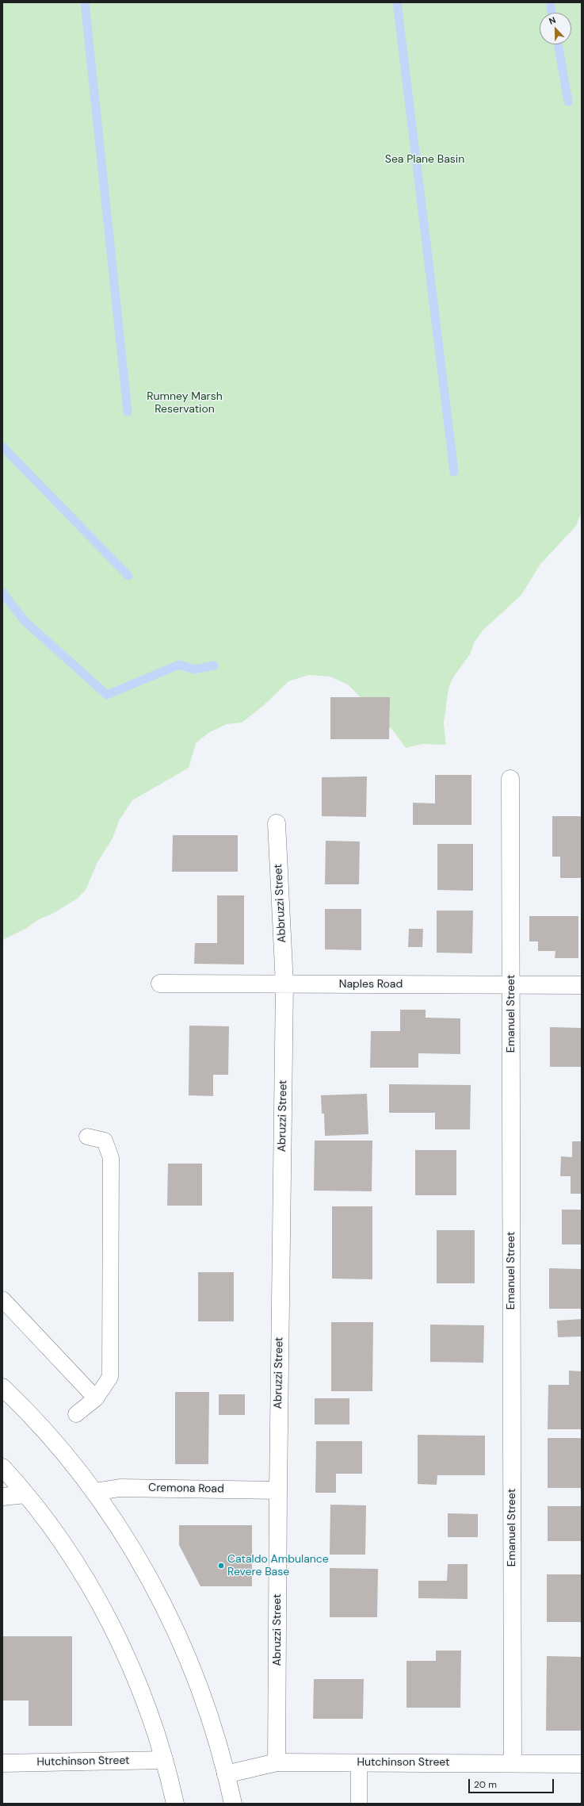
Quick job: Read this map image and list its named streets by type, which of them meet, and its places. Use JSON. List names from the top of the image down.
{
  "streets": {
    "main road": [
      "Abbruzzi Street",
      "Naples Road",
      "Emanuel Street",
      "Abruzzi Street",
      "Cremona Road",
      "Hutchinson Street"
    ]
  },
  "crossings": [
    ["Abbruzzi Street", "Naples Road"],
    ["Abbruzzi Street", "Abruzzi Street"],
    ["Naples Road", "Emanuel Street"],
    ["Naples Road", "Abruzzi Street"],
    ["Emanuel Street", "Hutchinson Street"],
    ["Abruzzi Street", "Cremona Road"],
    ["Abruzzi Street", "Hutchinson Street"]
  ],
  "parks": ["Sea Plane Basin", "Rumney Marsh Reservation"],
  "places": ["Cataldo Ambulance Revere Base"],
  "scale_bar": "20 m",
  "north": "top"
}
